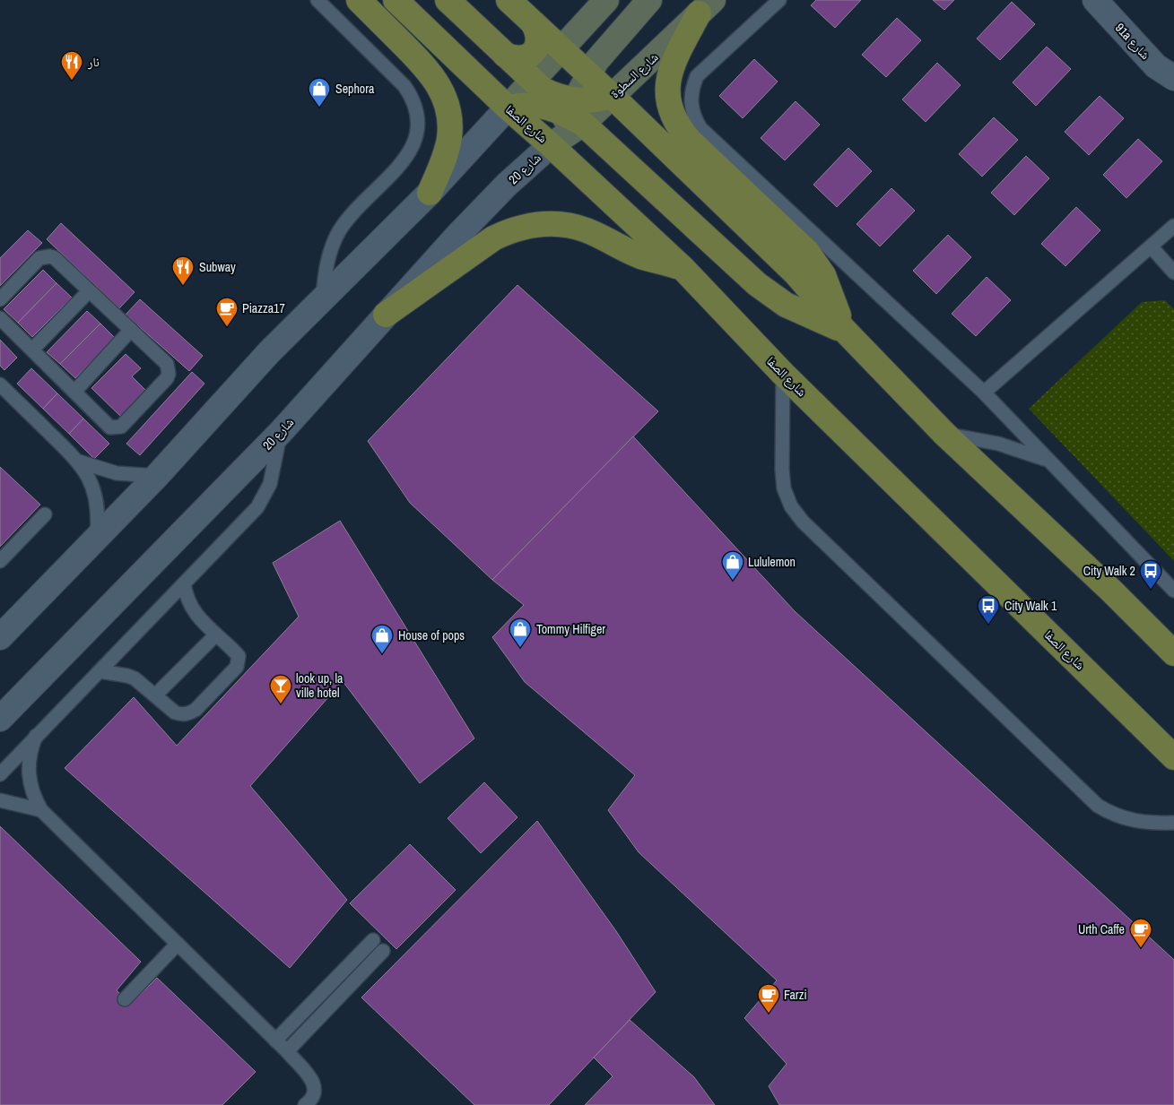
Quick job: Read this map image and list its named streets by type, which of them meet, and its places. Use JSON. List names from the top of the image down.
{
  "streets": {
    "main road": ["شارع السطوة", "شارع الصفا"],
    "street": ["91a شارع", "شارع 20"]
  },
  "crossings": [
    ["شارع الصفا", "شارع 20"]
  ],
  "places": {
    "restaurant": ["نار", "Subway"],
    "shop": [
      "Sephora",
      "Lululemon",
      "Tommy Hilfiger",
      "House of pops"
    ],
    "cafe": ["Piazza17", "Urth Caffe", "Farzi"],
    "bus stop": ["City Walk 2", "City Walk 1"],
    "bar": ["look up, la ville hotel"]
  }
}
